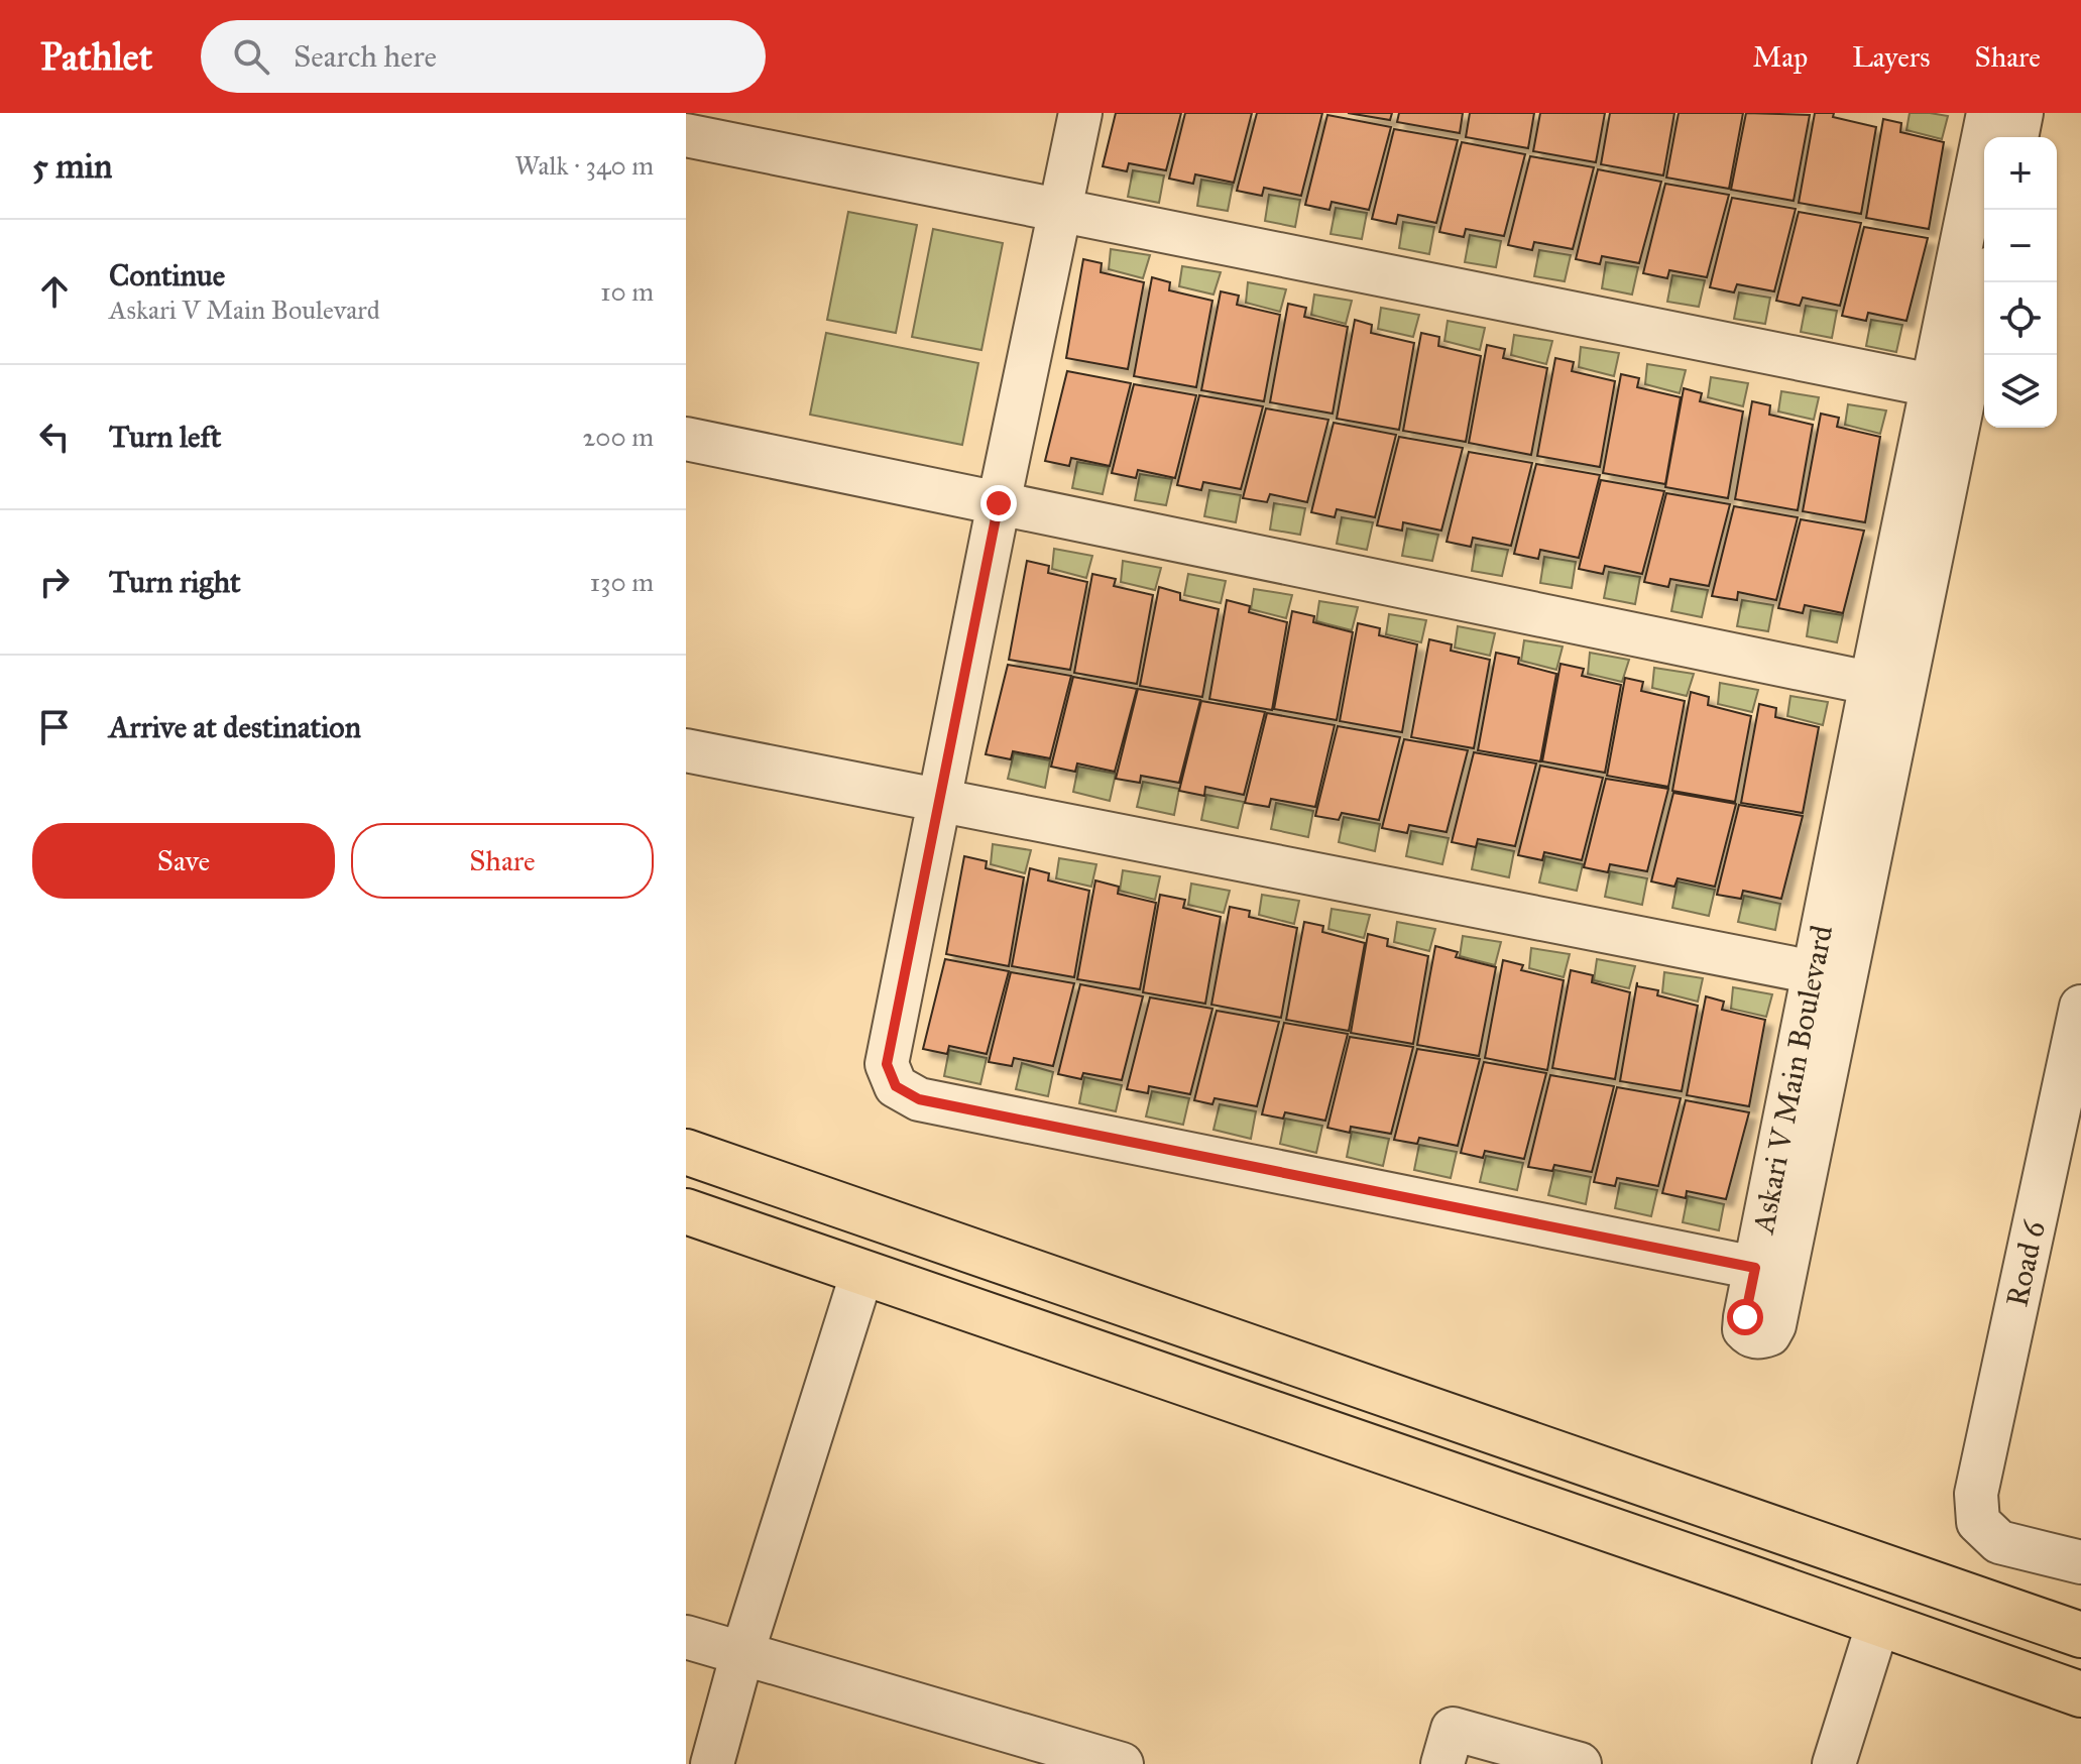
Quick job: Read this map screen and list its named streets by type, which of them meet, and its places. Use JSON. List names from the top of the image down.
{
  "streets": {
    "street": ["Askari V Main Boulevard", "Road 6"]
  },
  "page": {
    "header": "Pathlet",
    "search": "Search here",
    "nav": ["Map", "Layers", "Share"],
    "heading": ["5 min", "Walk · 340 m"],
    "map_buttons": ["+", "−"],
    "list": [
      ["Continue", "Askari V Main Boulevard", "10 m"],
      ["Turn left", "200 m"],
      ["Turn right", "130 m"],
      "Arrive at destination"
    ],
    "buttons": ["Save", "Share"]
  }
}
